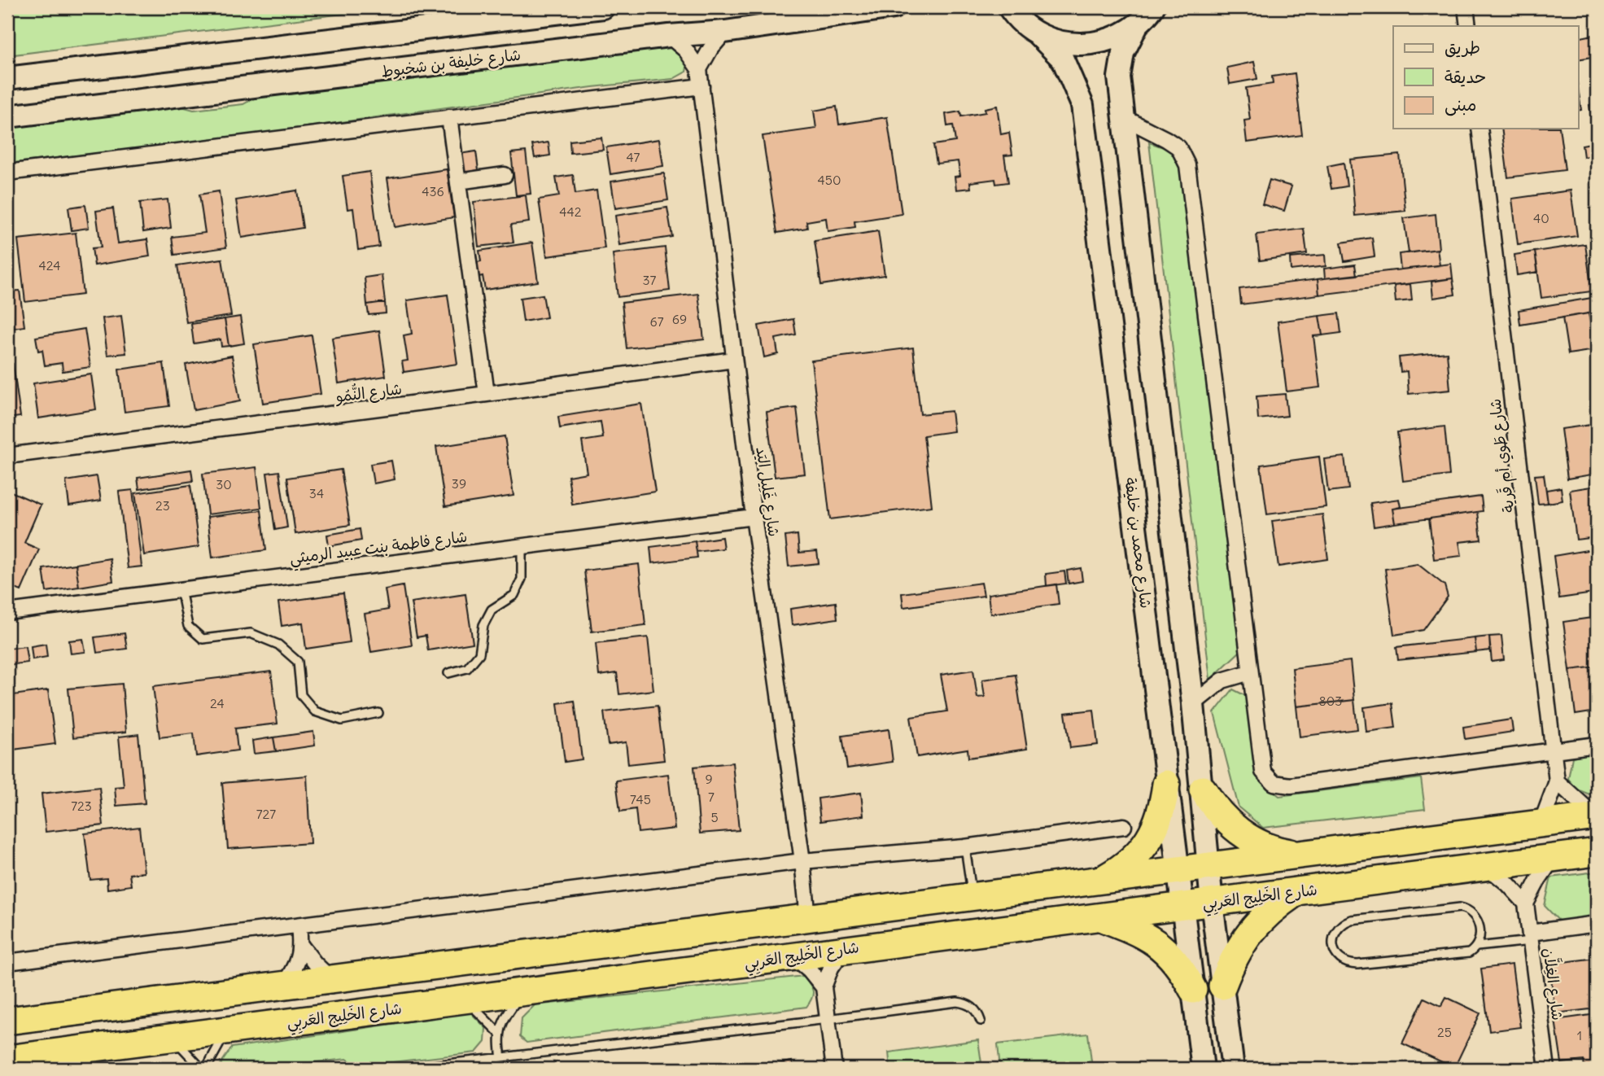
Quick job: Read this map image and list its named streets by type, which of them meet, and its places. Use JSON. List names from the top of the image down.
{
  "streets": {
    "highway": ["شارع الخَلِيج العَربِي"],
    "main road": ["شارع خليفة بن شخبوط", "شارع محمد بن خليفة"],
    "street": [
      "شارع النُّمُو",
      "شارع طَوي أم قَرية",
      "شارع غَلِيل اليَد",
      "شارع فاطمة بنت عبيد الرميثي",
      "شارع الغِلاَّن"
    ]
  },
  "crossings": [
    ["شارع خليفة بن شخبوط", "شارع غَلِيل اليَد"],
    ["شارع النُّمُو", "شارع غَلِيل اليَد"],
    ["شارع غَلِيل اليَد", "شارع فاطمة بنت عبيد الرميثي"],
    ["شارع محمد بن خليفة", "شارع الخَلِيج العَربِي"]
  ],
  "house_numbers": [
    "47",
    "450",
    "436",
    "442",
    "40",
    "424",
    "37",
    "69",
    "67",
    "39",
    "30",
    "34",
    "23",
    "803",
    "24",
    "9",
    "7",
    "745",
    "723",
    "727",
    "5",
    "25",
    "1"
  ],
  "legend": ["طريق", "حديقة", "مبنى"]
}
